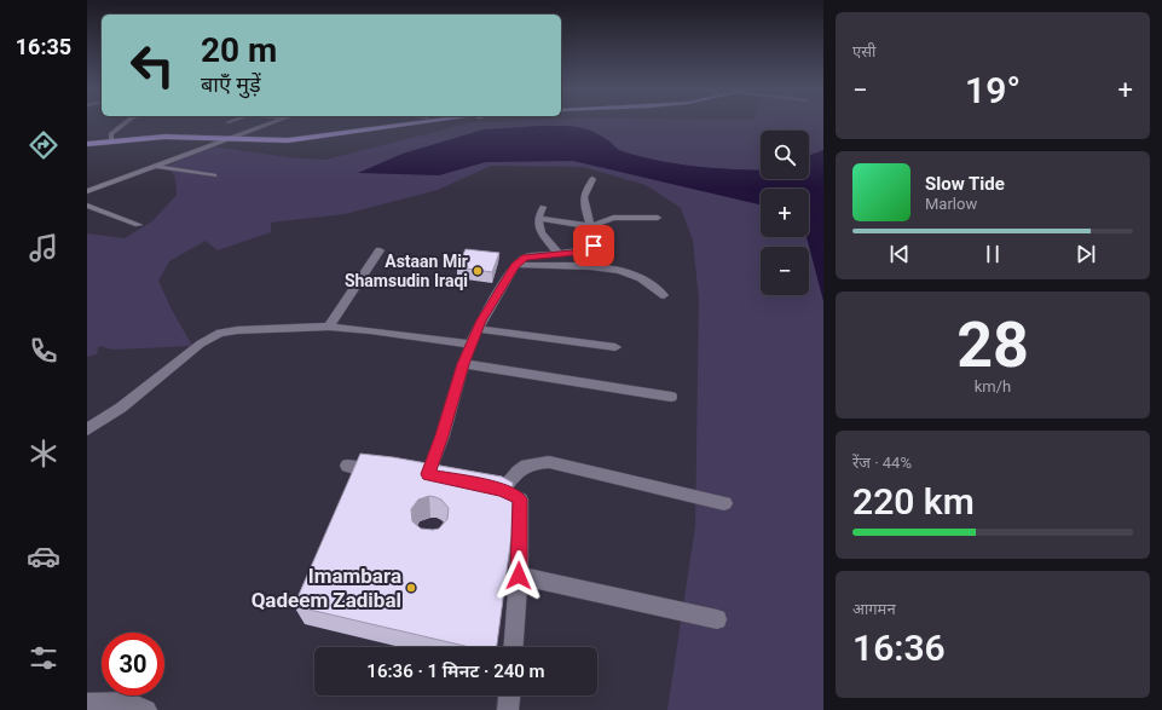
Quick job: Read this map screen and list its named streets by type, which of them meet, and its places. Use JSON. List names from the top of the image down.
{
  "places": ["Astaan Mir Shamsudin Iraqi", "Imambara Qadeem Zadibal"],
  "page": {
    "tabs": "16:35",
    "tile": [
      "एसी",
      ["28", "km/h"],
      ["रेंज · 44%", "220 km"],
      ["आगमन", "16:36"]
    ],
    "turn": ["20 m", "बाएँ मुड़ें"],
    "heat": ["−", "19°", "+"],
    "map_buttons": ["+", "−"],
    "song": ["Slow Tide", "Marlow"],
    "limit": "30",
    "trip": "16:36 · 1 मिनट · 240 m"
  }
}
